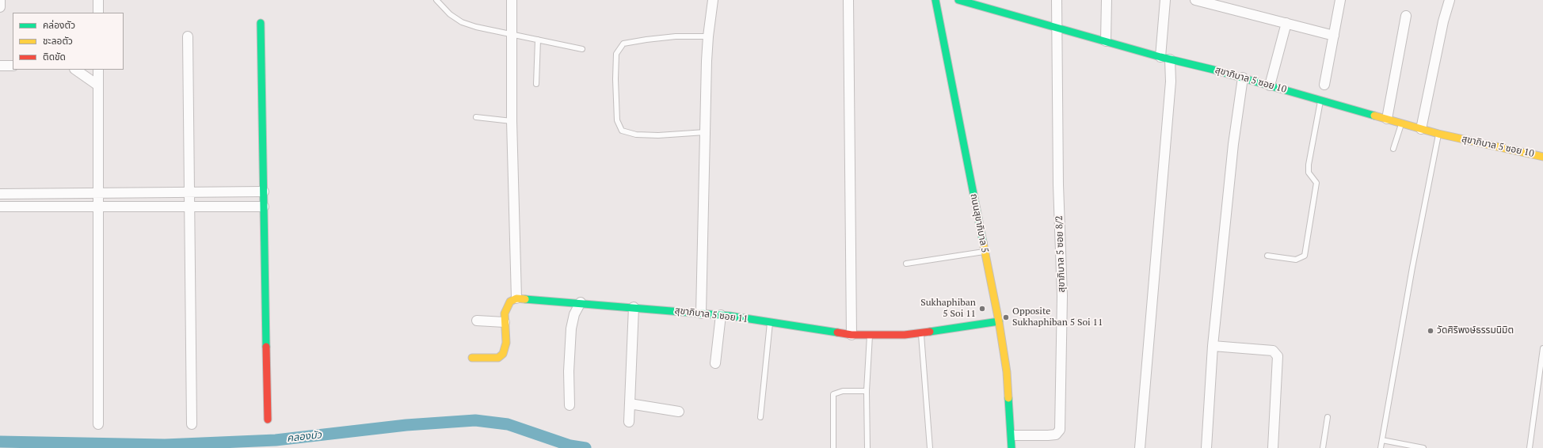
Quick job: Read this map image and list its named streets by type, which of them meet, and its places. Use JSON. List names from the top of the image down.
{
  "streets": {
    "street": [
      "สุขาภิบาล 5 ซอย 10",
      "ถนนสุขาภิบาล 5",
      "สุขาภิบาล 5 ซอย 8/2",
      "สุขาภิบาล 5 ซอย 11"
    ]
  },
  "crossings": [
    ["สุขาภิบาล 5 ซอย 10", "สุขาภิบาล 5 ซอย 8/2"],
    ["ถนนสุขาภิบาล 5", "สุขาภิบาล 5 ซอย 8/2"],
    ["ถนนสุขาภิบาล 5", "สุขาภิบาล 5 ซอย 11"]
  ],
  "water": ["คลองบัว"],
  "places": ["Sukhaphiban 5 Soi 11", "Opposite Sukhaphiban 5 Soi 11", "วัดศิริพงษ์ธรรมนิมิต"],
  "legend": ["คล่องตัว", "ชะลอตัว", "ติดขัด"]
}
